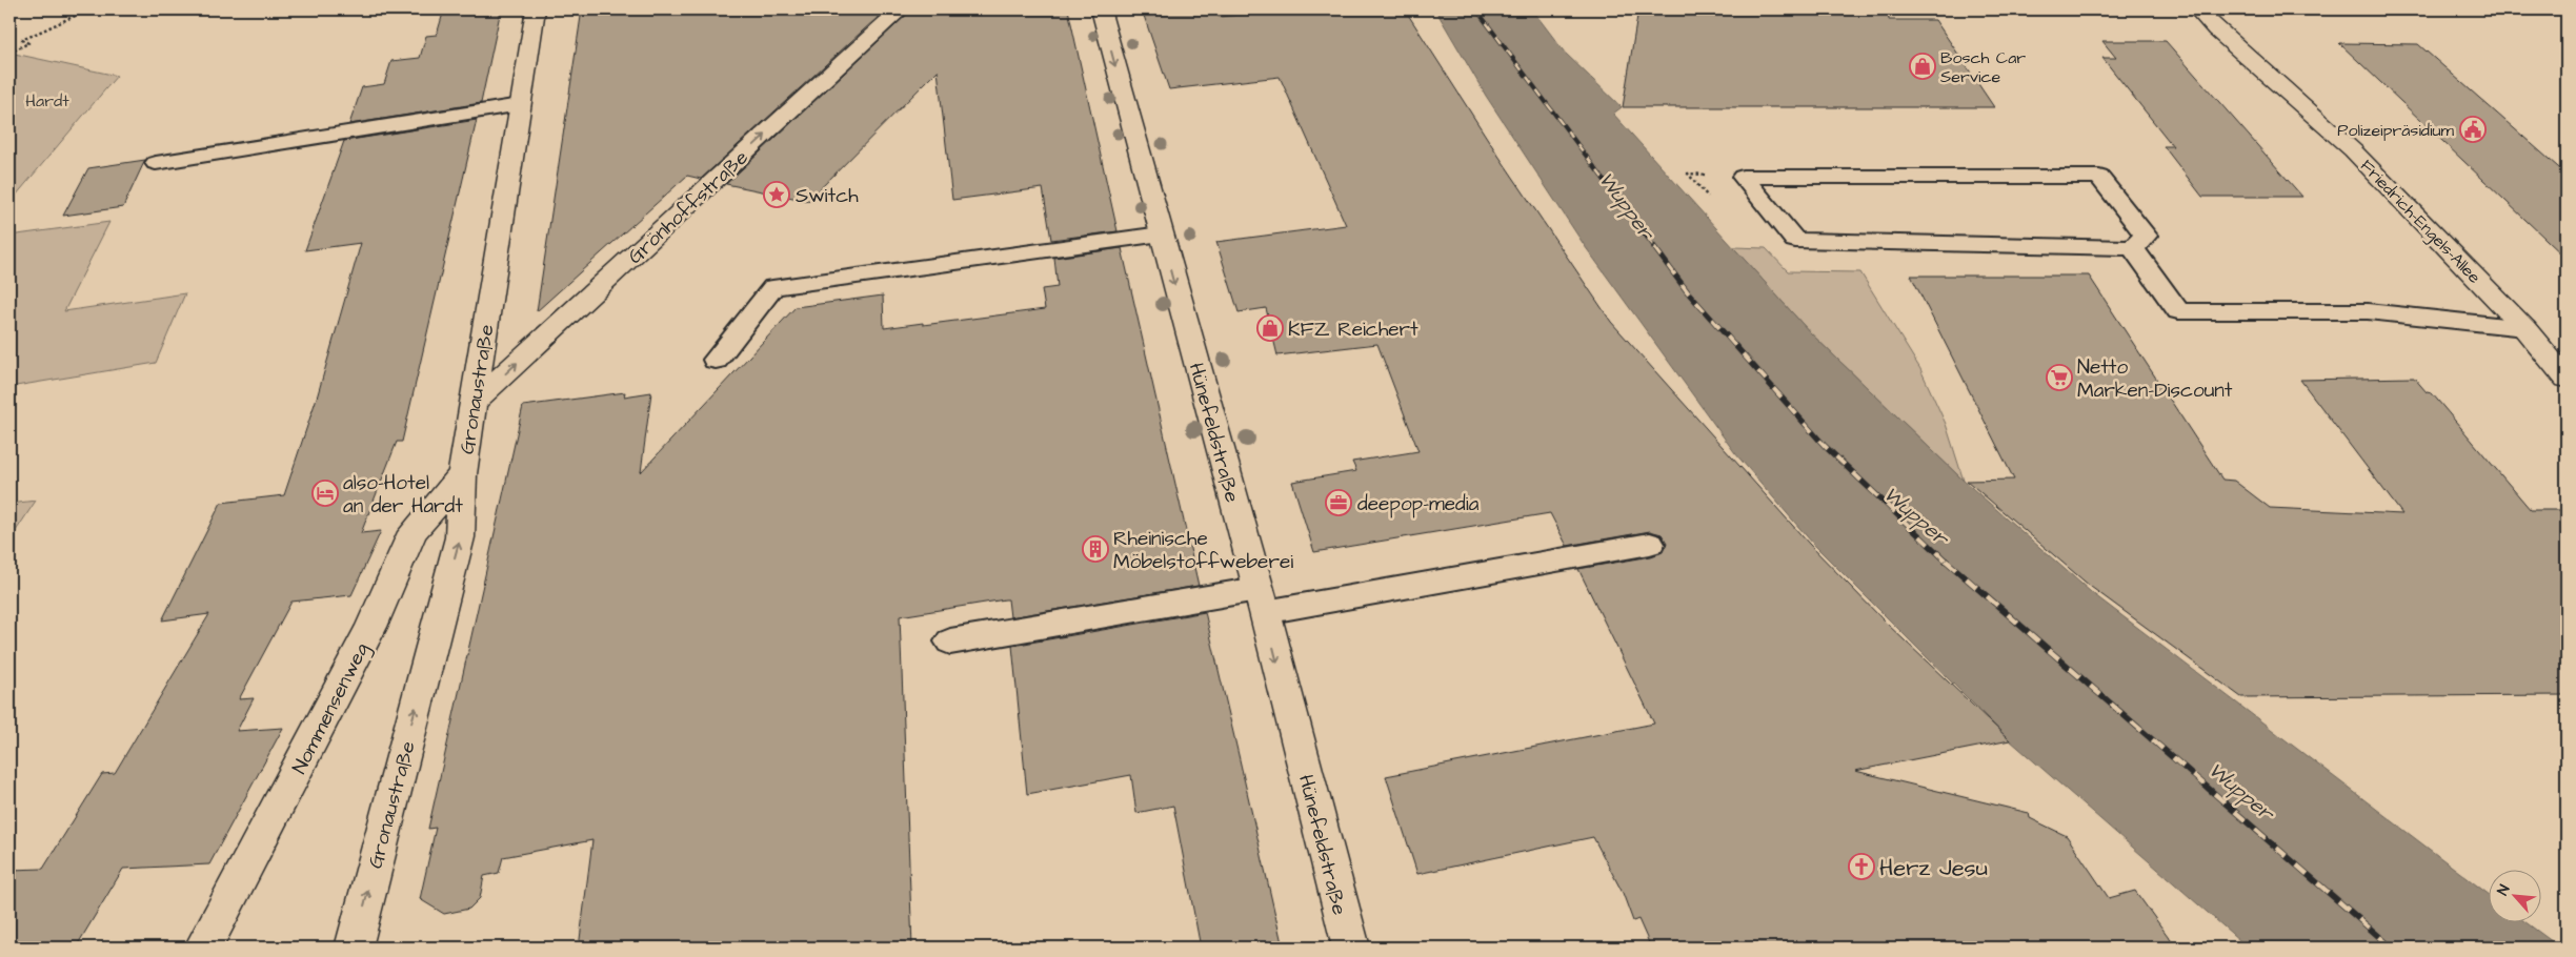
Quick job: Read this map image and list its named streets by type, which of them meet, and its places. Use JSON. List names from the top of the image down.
{
  "streets": {
    "street": [
      "Grönhoffstraße",
      "Friedrich-Engels-Allee",
      "Gronaustraße",
      "Hünefeldstraße",
      "Nommensenweg"
    ]
  },
  "crossings": [
    ["Grönhoffstraße", "Gronaustraße"],
    ["Gronaustraße", "Nommensenweg"]
  ],
  "one_way": ["Grönhoffstraße", "Gronaustraße", "Hünefeldstraße"],
  "water": ["Wupper"],
  "parks": ["Hardt"],
  "places": {
    "shop": ["Bosch Car Service", "KFZ Reichert"],
    "public building": ["Polizeipräsidium"],
    "place": ["Switch"],
    "supermarket": ["Netto Marken-Discount"],
    "hotel": ["also-Hotel an der Hardt"],
    "office": ["deepop-media"],
    "building": ["Rheinische Möbelstoffweberei"],
    "church": ["Herz Jesu"]
  },
  "north": "top left"
}
